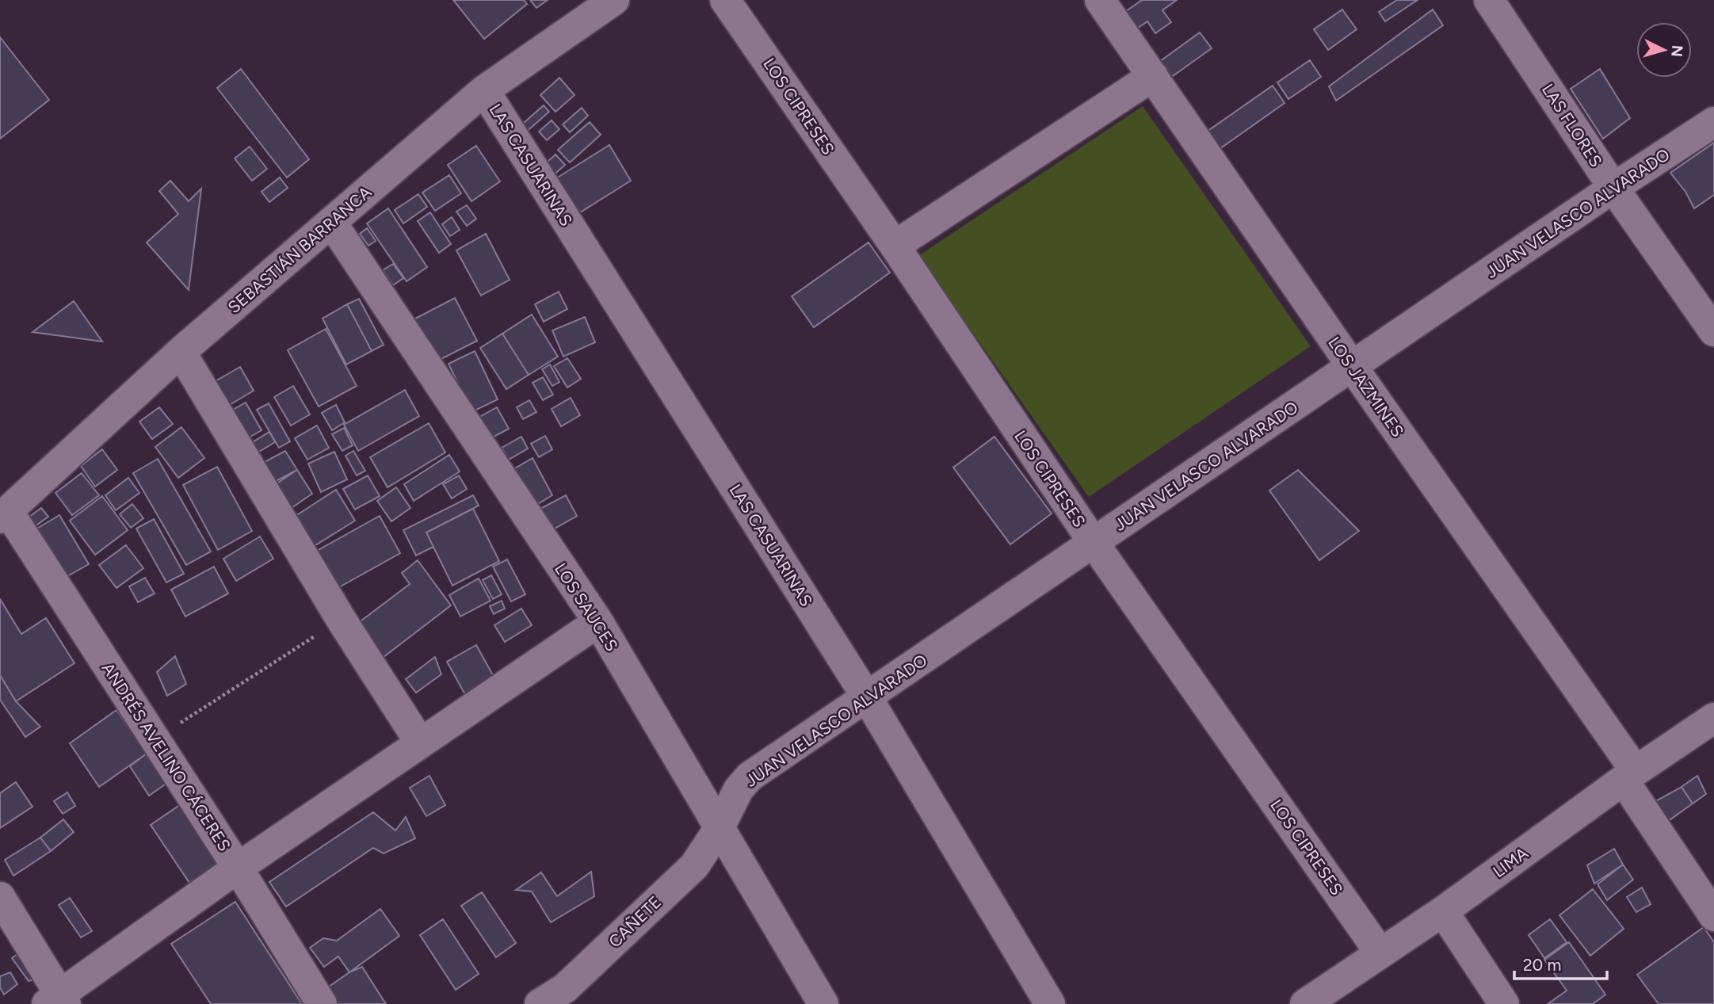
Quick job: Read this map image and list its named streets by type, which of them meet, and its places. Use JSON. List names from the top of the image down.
{
  "streets": {
    "street": [
      "LOS CIPRESES",
      "LAS FLORES",
      "LAS CASUARINAS",
      "JUAN VELASCO ALVARADO",
      "SEBASTIÁN BARRANCA",
      "LOS JAZMINES",
      "LOS SAUCES",
      "ANDRÉS AVELINO CÁCERES",
      "LIMA",
      "CAÑETE"
    ]
  },
  "crossings": [
    ["LOS CIPRESES", "JUAN VELASCO ALVARADO"],
    ["LOS CIPRESES", "LIMA"],
    ["LAS FLORES", "JUAN VELASCO ALVARADO"],
    ["LAS CASUARINAS", "JUAN VELASCO ALVARADO"],
    ["LAS CASUARINAS", "SEBASTIÁN BARRANCA"],
    ["JUAN VELASCO ALVARADO", "LOS JAZMINES"],
    ["JUAN VELASCO ALVARADO", "LOS SAUCES"],
    ["JUAN VELASCO ALVARADO", "CAÑETE"],
    ["SEBASTIÁN BARRANCA", "LOS SAUCES"],
    ["SEBASTIÁN BARRANCA", "ANDRÉS AVELINO CÁCERES"],
    ["LOS JAZMINES", "LIMA"],
    ["LOS SAUCES", "CAÑETE"]
  ],
  "scale_bar": "20 m",
  "north": "right"
}
